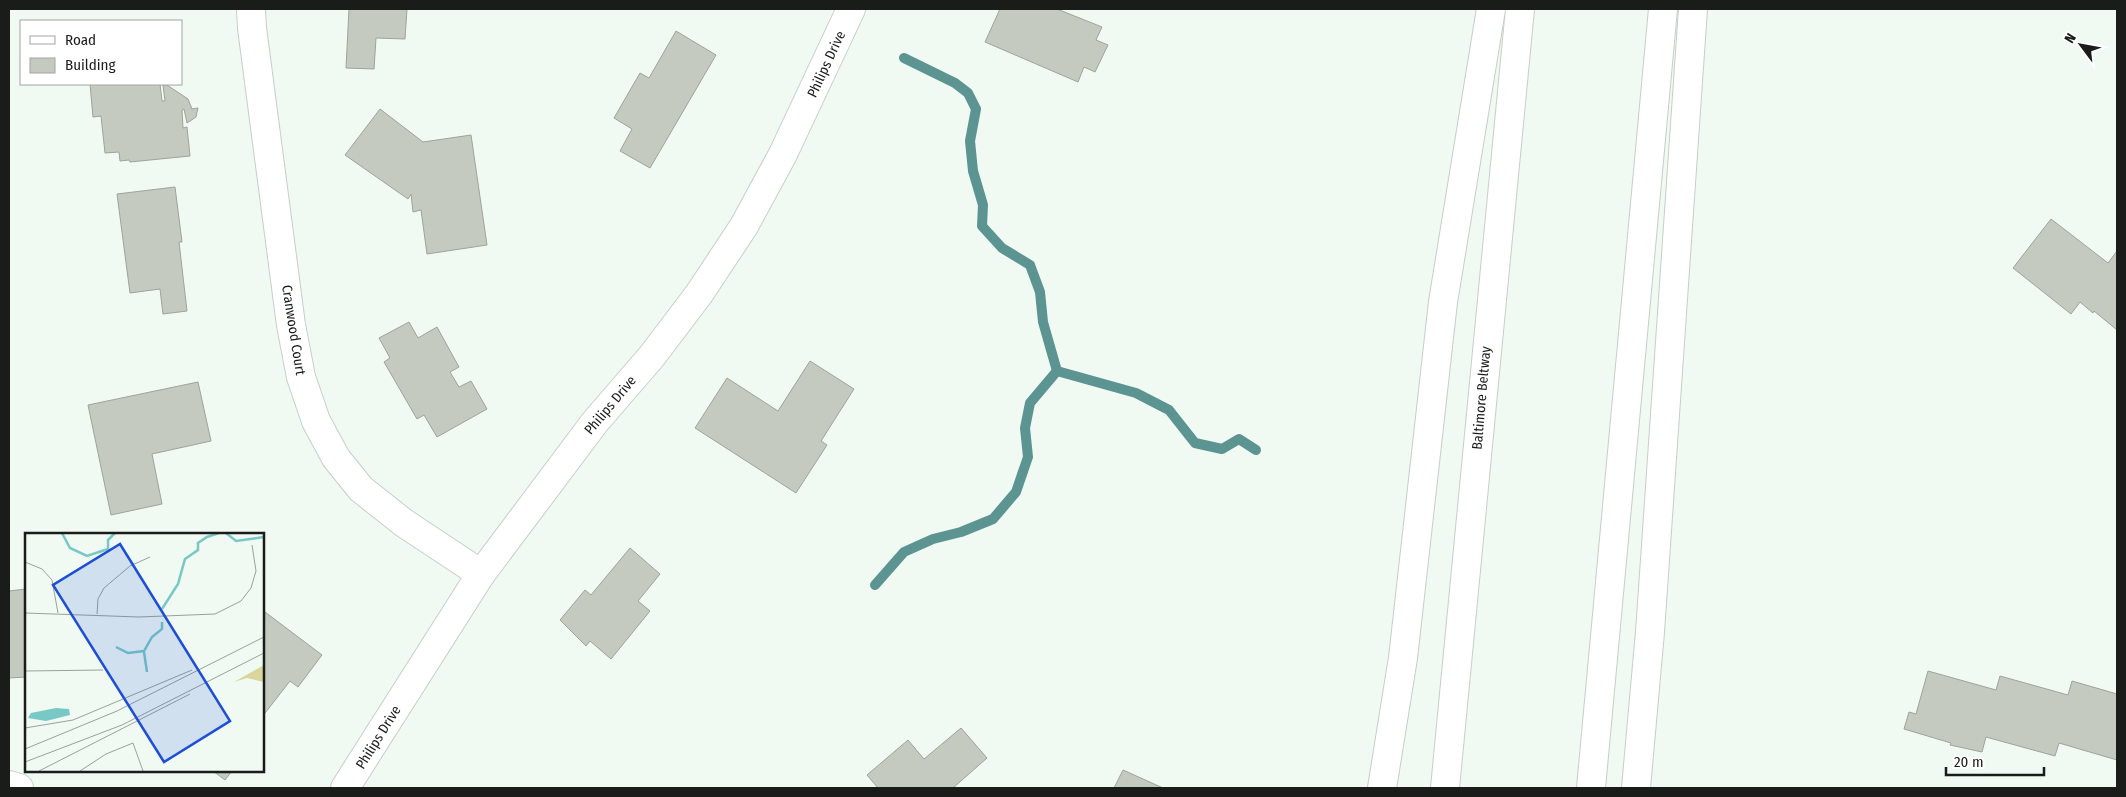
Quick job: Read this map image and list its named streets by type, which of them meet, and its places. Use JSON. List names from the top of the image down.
{
  "streets": {
    "main road": ["Philips Drive", "Cranwood Court", "Baltimore Beltway"]
  },
  "crossings": [
    ["Philips Drive", "Cranwood Court"]
  ],
  "legend": ["Road", "Building"],
  "scale_bar": "20 m",
  "north": "top left"
}
